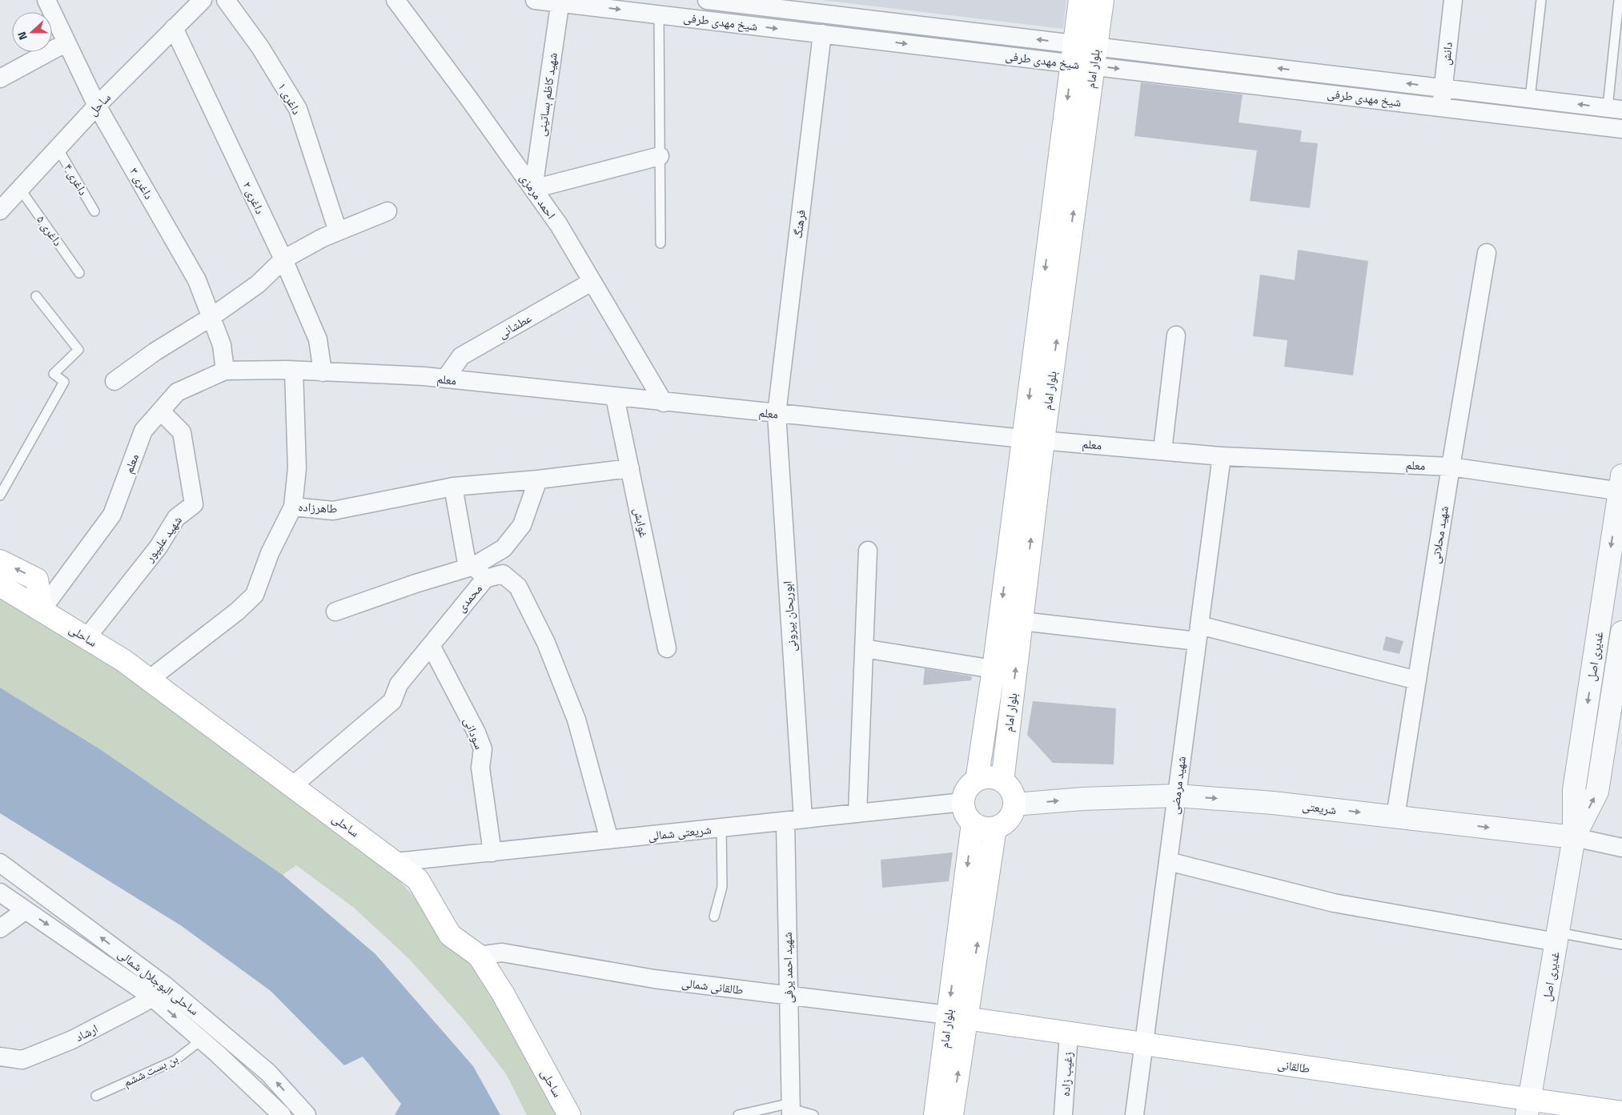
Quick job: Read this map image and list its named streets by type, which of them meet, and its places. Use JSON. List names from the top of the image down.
{
  "streets": {
    "main road": ["بلوار امام", "ساحلی", "طالقانی"],
    "street": [
      "شیخ مهدی طرفی",
      "دانش",
      "شهید کاظم بساتینی",
      "داغری ۱",
      "ساحل",
      "داغری ۳",
      "احمد مرمزی",
      "داغری ۲",
      "فرهنگ",
      "عطشانی",
      "معلم",
      "طاهرزاده",
      "غوابش",
      "شهید محلاتی",
      "شهید علیپور",
      "محمدی",
      "ابوریحان بیرونی",
      "غدیری اصل",
      "سودانی",
      "شهید مرمضی",
      "شریعتی",
      "شریعتی شمالی",
      "شهید احمد یرفی",
      "ساحلی البوجلال شمالی",
      "طالقانی شمالی",
      "ارشاد",
      "زغیب زاده"
    ],
    "lane": ["داغری ۴", "داغری ۵", "بن بست ششم"]
  },
  "crossings": [
    ["شیخ مهدی طرفی", "دانش"],
    ["شیخ مهدی طرفی", "بلوار امام"],
    ["شیخ مهدی طرفی", "شهید کاظم بساتینی"],
    ["شیخ مهدی طرفی", "فرهنگ"],
    ["بلوار امام", "معلم"],
    ["بلوار امام", "شریعتی"],
    ["بلوار امام", "شریعتی شمالی"],
    ["بلوار امام", "طالقانی شمالی"],
    ["بلوار امام", "طالقانی"],
    ["شهید کاظم بساتینی", "احمد مرمزی"],
    ["ساحل", "داغری ۴"],
    ["ساحل", "داغری ۳"],
    ["ساحل", "داغری ۲"],
    ["ساحل", "داغری ۵"],
    ["داغری ۳", "معلم"],
    ["احمد مرمزی", "عطشانی"],
    ["احمد مرمزی", "معلم"],
    ["داغری ۲", "معلم"],
    ["فرهنگ", "معلم"],
    ["فرهنگ", "ابوریحان بیرونی"],
    ["عطشانی", "معلم"],
    ["معلم", "طاهرزاده"],
    ["معلم", "غوابش"],
    ["معلم", "شهید محلاتی"],
    ["معلم", "شهید علیپور"],
    ["معلم", "ابوریحان بیرونی"],
    ["معلم", "ساحلی"],
    ["معلم", "غدیری اصل"],
    ["معلم", "شهید مرمضی"],
    ["طاهرزاده", "غوابش"],
    ["شهید محلاتی", "شریعتی"],
    ["شهید علیپور", "ساحلی"],
    ["محمدی", "ساحلی"],
    ["محمدی", "سودانی"],
    ["محمدی", "شریعتی شمالی"],
    ["ابوریحان بیرونی", "شریعتی شمالی"],
    ["ساحلی", "شریعتی شمالی"],
    ["ساحلی", "طالقانی شمالی"],
    ["غدیری اصل", "شریعتی"],
    ["غدیری اصل", "طالقانی"],
    ["سودانی", "شریعتی شمالی"],
    ["شهید مرمضی", "شریعتی"],
    ["شهید مرمضی", "طالقانی"],
    ["شریعتی", "شریعتی شمالی"],
    ["شریعتی شمالی", "شهید احمد یرفی"],
    ["شهید احمد یرفی", "طالقانی شمالی"],
    ["ساحلی البوجلال شمالی", "ارشاد"],
    ["ساحلی البوجلال شمالی", "بن بست ششم"],
    ["طالقانی شمالی", "طالقانی"],
    ["طالقانی", "زغیب زاده"]
  ],
  "north": "left"
}
